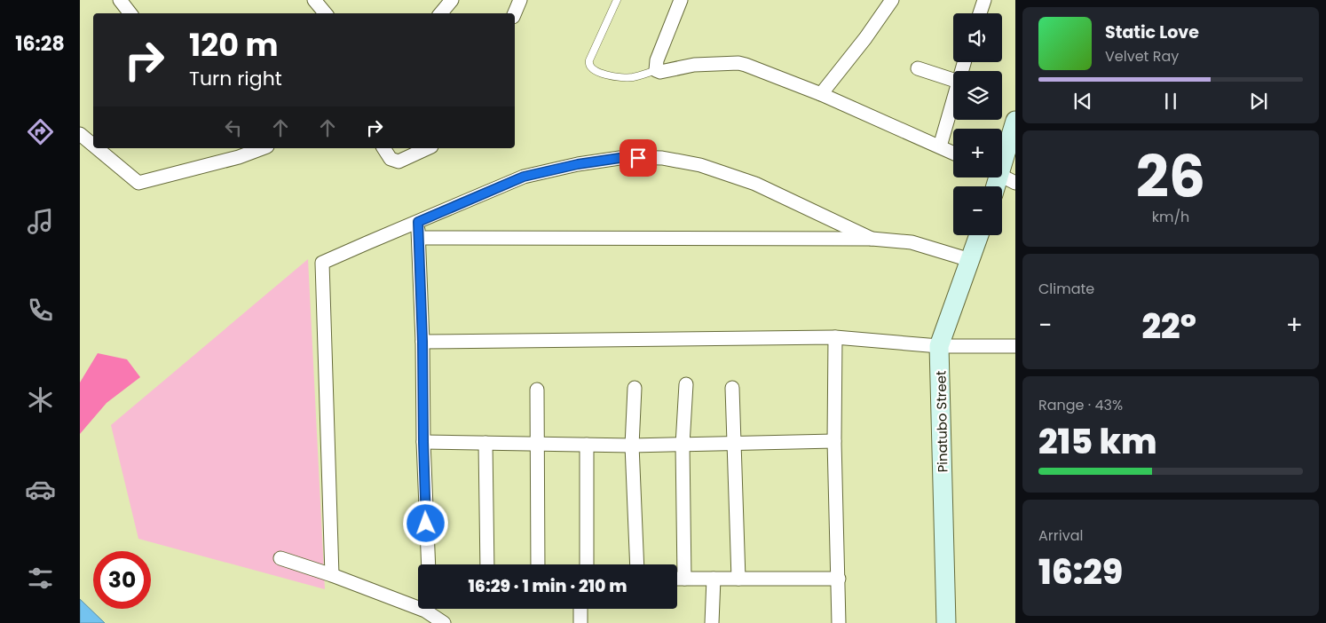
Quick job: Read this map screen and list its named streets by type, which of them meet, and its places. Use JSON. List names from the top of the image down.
{
  "streets": {
    "street": ["Pinatubo Street"]
  },
  "page": {
    "tabs": "16:28",
    "map_buttons": ["+", "−"],
    "turn": ["120 m", "Turn right"],
    "song": ["Static Love", "Velvet Ray"],
    "tile": [
      ["26", "km/h"],
      "Climate",
      ["Range · 43%", "215 km"],
      ["Arrival", "16:29"]
    ],
    "heat": ["−", "22°", "+"],
    "limit": "30",
    "trip": "16:29 · 1 min · 210 m"
  }
}
